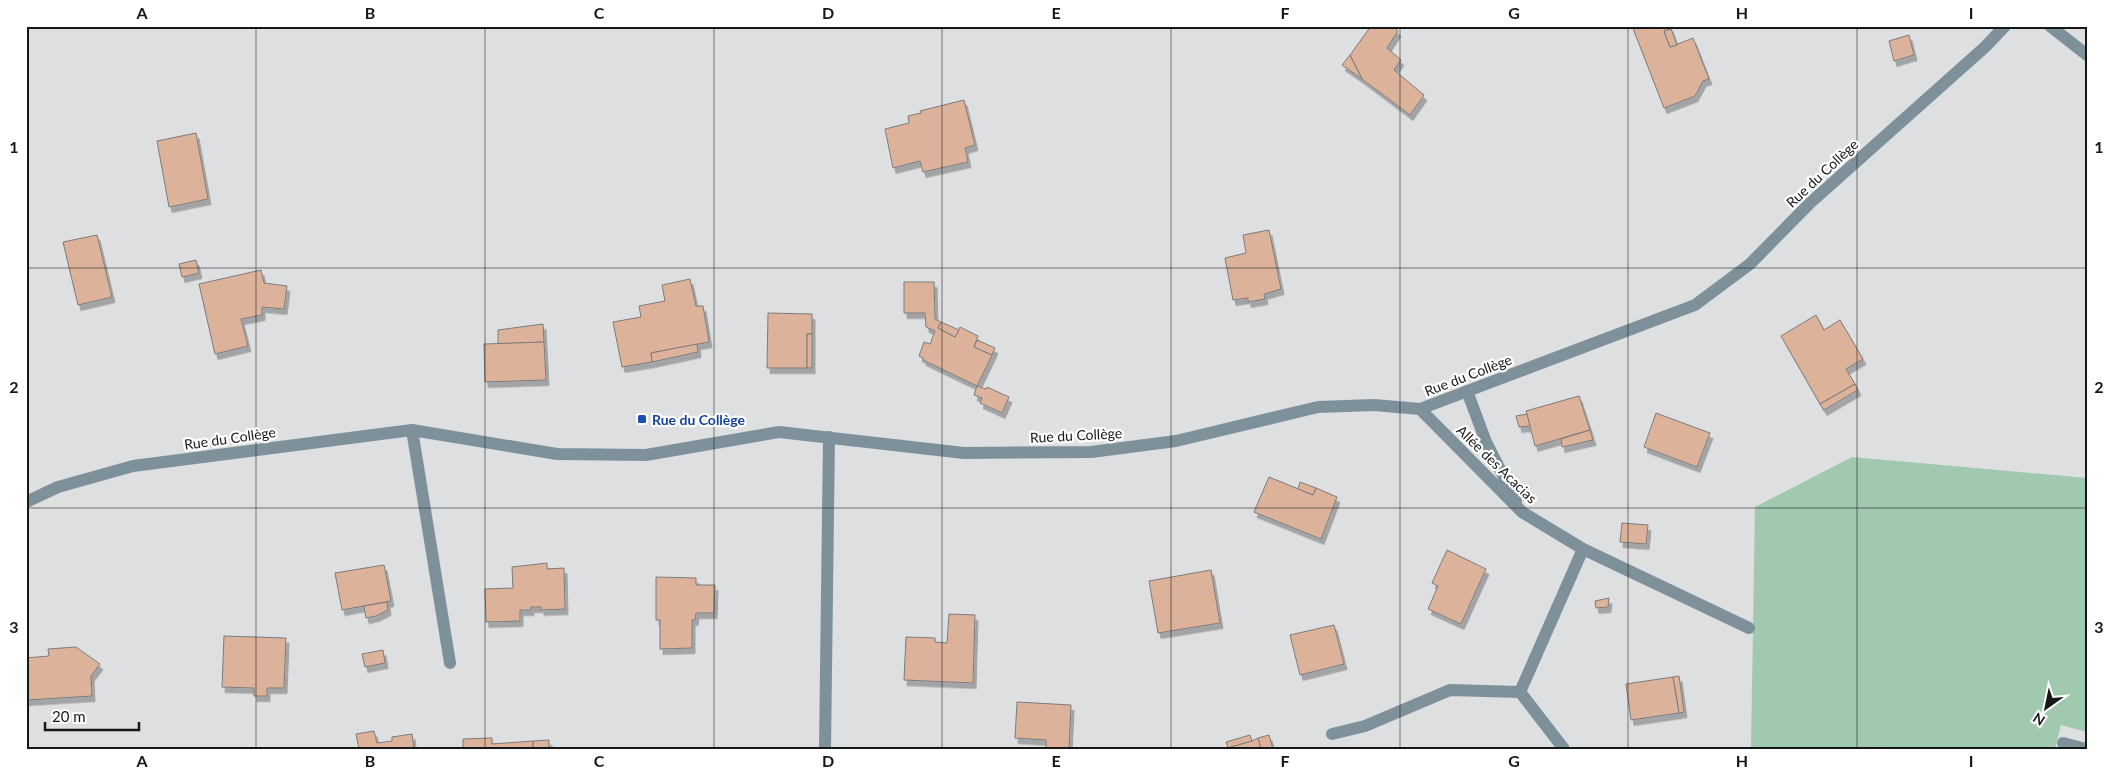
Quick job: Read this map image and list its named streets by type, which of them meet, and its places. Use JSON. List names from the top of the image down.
{
  "streets": {
    "street": ["Rue du Collège", "Allée des Acacias"]
  },
  "crossings": [
    ["Rue du Collège", "Allée des Acacias"]
  ],
  "places": {
    "transit": ["Rue du Collège"]
  },
  "scale_bar": "20 m",
  "north": "bottom left",
  "grid": {
    "columns": [
      "A",
      "B",
      "C",
      "D",
      "E",
      "F",
      "G",
      "H",
      "I"
    ],
    "rows": ["1", "2", "3"]
  }
}
